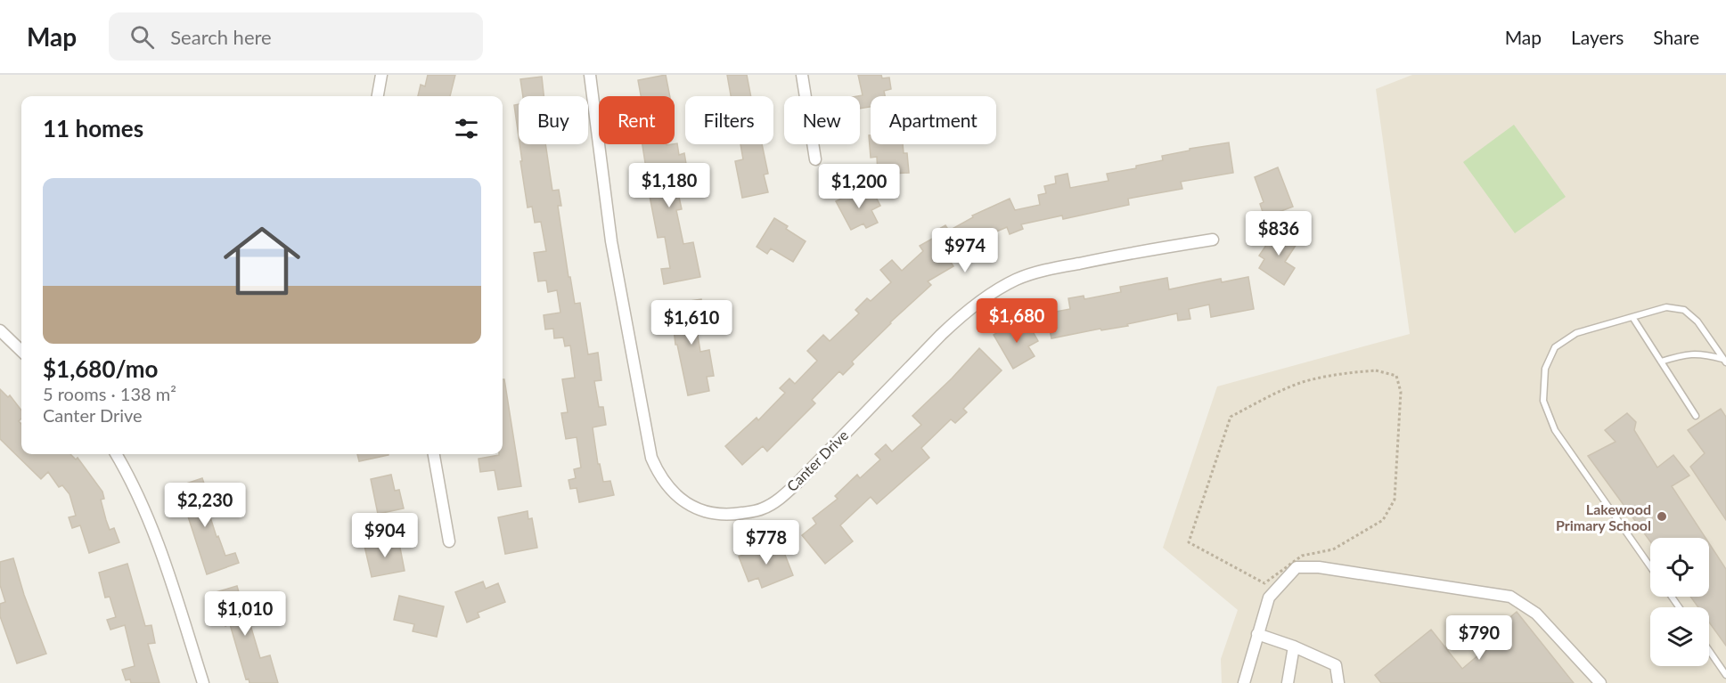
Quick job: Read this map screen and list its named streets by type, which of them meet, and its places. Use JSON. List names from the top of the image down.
{
  "streets": {
    "street": ["Canter Drive"]
  },
  "places": ["Lakewood Primary School"],
  "page": {
    "header": "Map",
    "search": "Search here",
    "nav": ["Map", "Layers", "Share"],
    "chip": [
      "Buy",
      "Rent",
      "Filters",
      "New",
      "Apartment"
    ],
    "heading": "11 homes",
    "list": [
      {
        "name": "$1,680/mo",
        "note": "5 rooms · 138 m² · Canter Drive"
      }
    ],
    "price": [
      "$1,180",
      "$1,200",
      "$836",
      "$974",
      "$1,680",
      "$1,610",
      "$2,230",
      "$904",
      "$778",
      "$1,010",
      "$790"
    ]
  }
}
